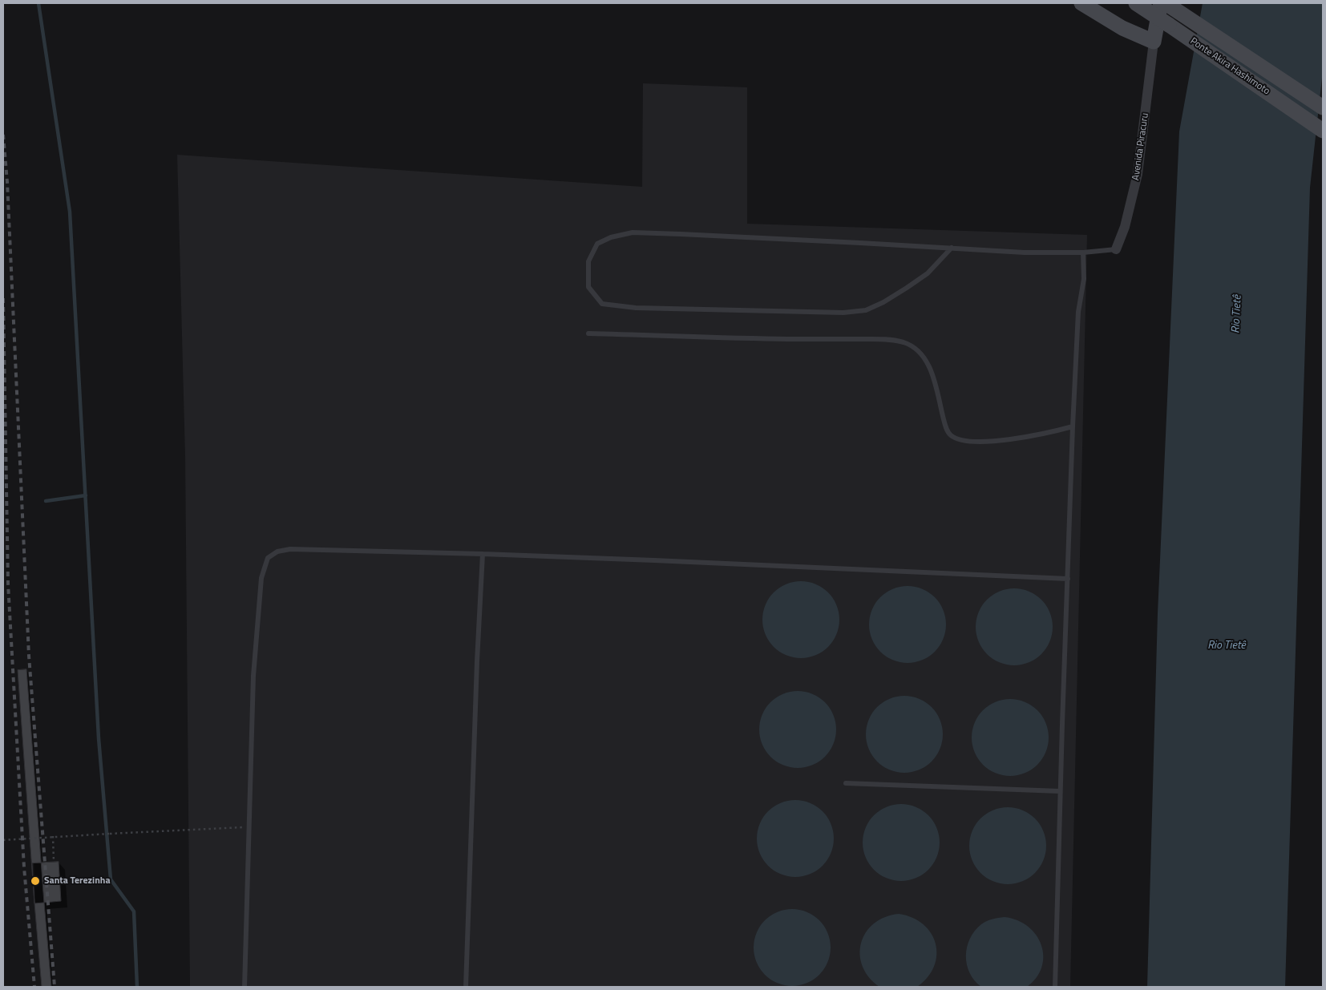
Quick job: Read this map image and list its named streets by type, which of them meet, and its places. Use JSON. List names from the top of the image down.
{
  "streets": {
    "main road": ["Ponte Akira Hashimoto"],
    "street": ["Avenida Piracuru"]
  },
  "water": ["Rio Tietê"],
  "places": ["Santa Terezinha"]
}
